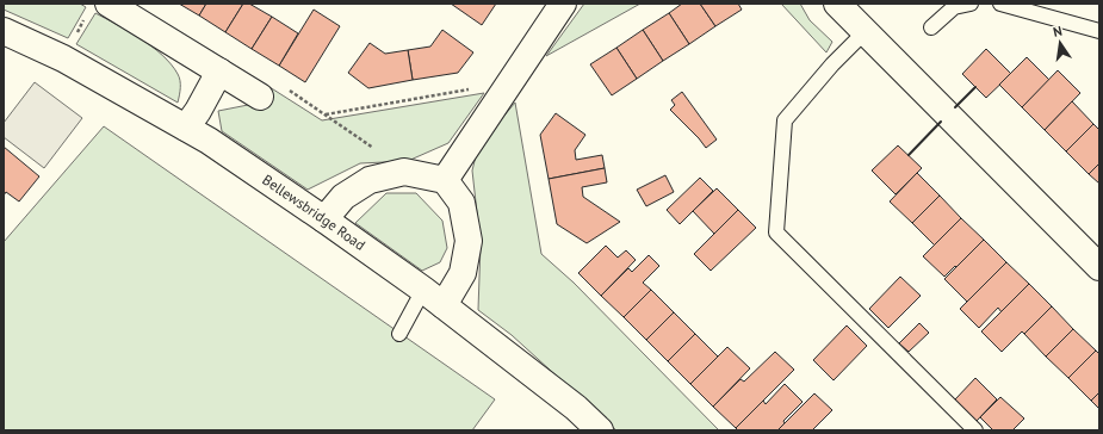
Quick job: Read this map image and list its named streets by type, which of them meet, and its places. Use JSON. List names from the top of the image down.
{
  "streets": {
    "street": ["Bellewsbridge Road"]
  },
  "north": "top"
}
